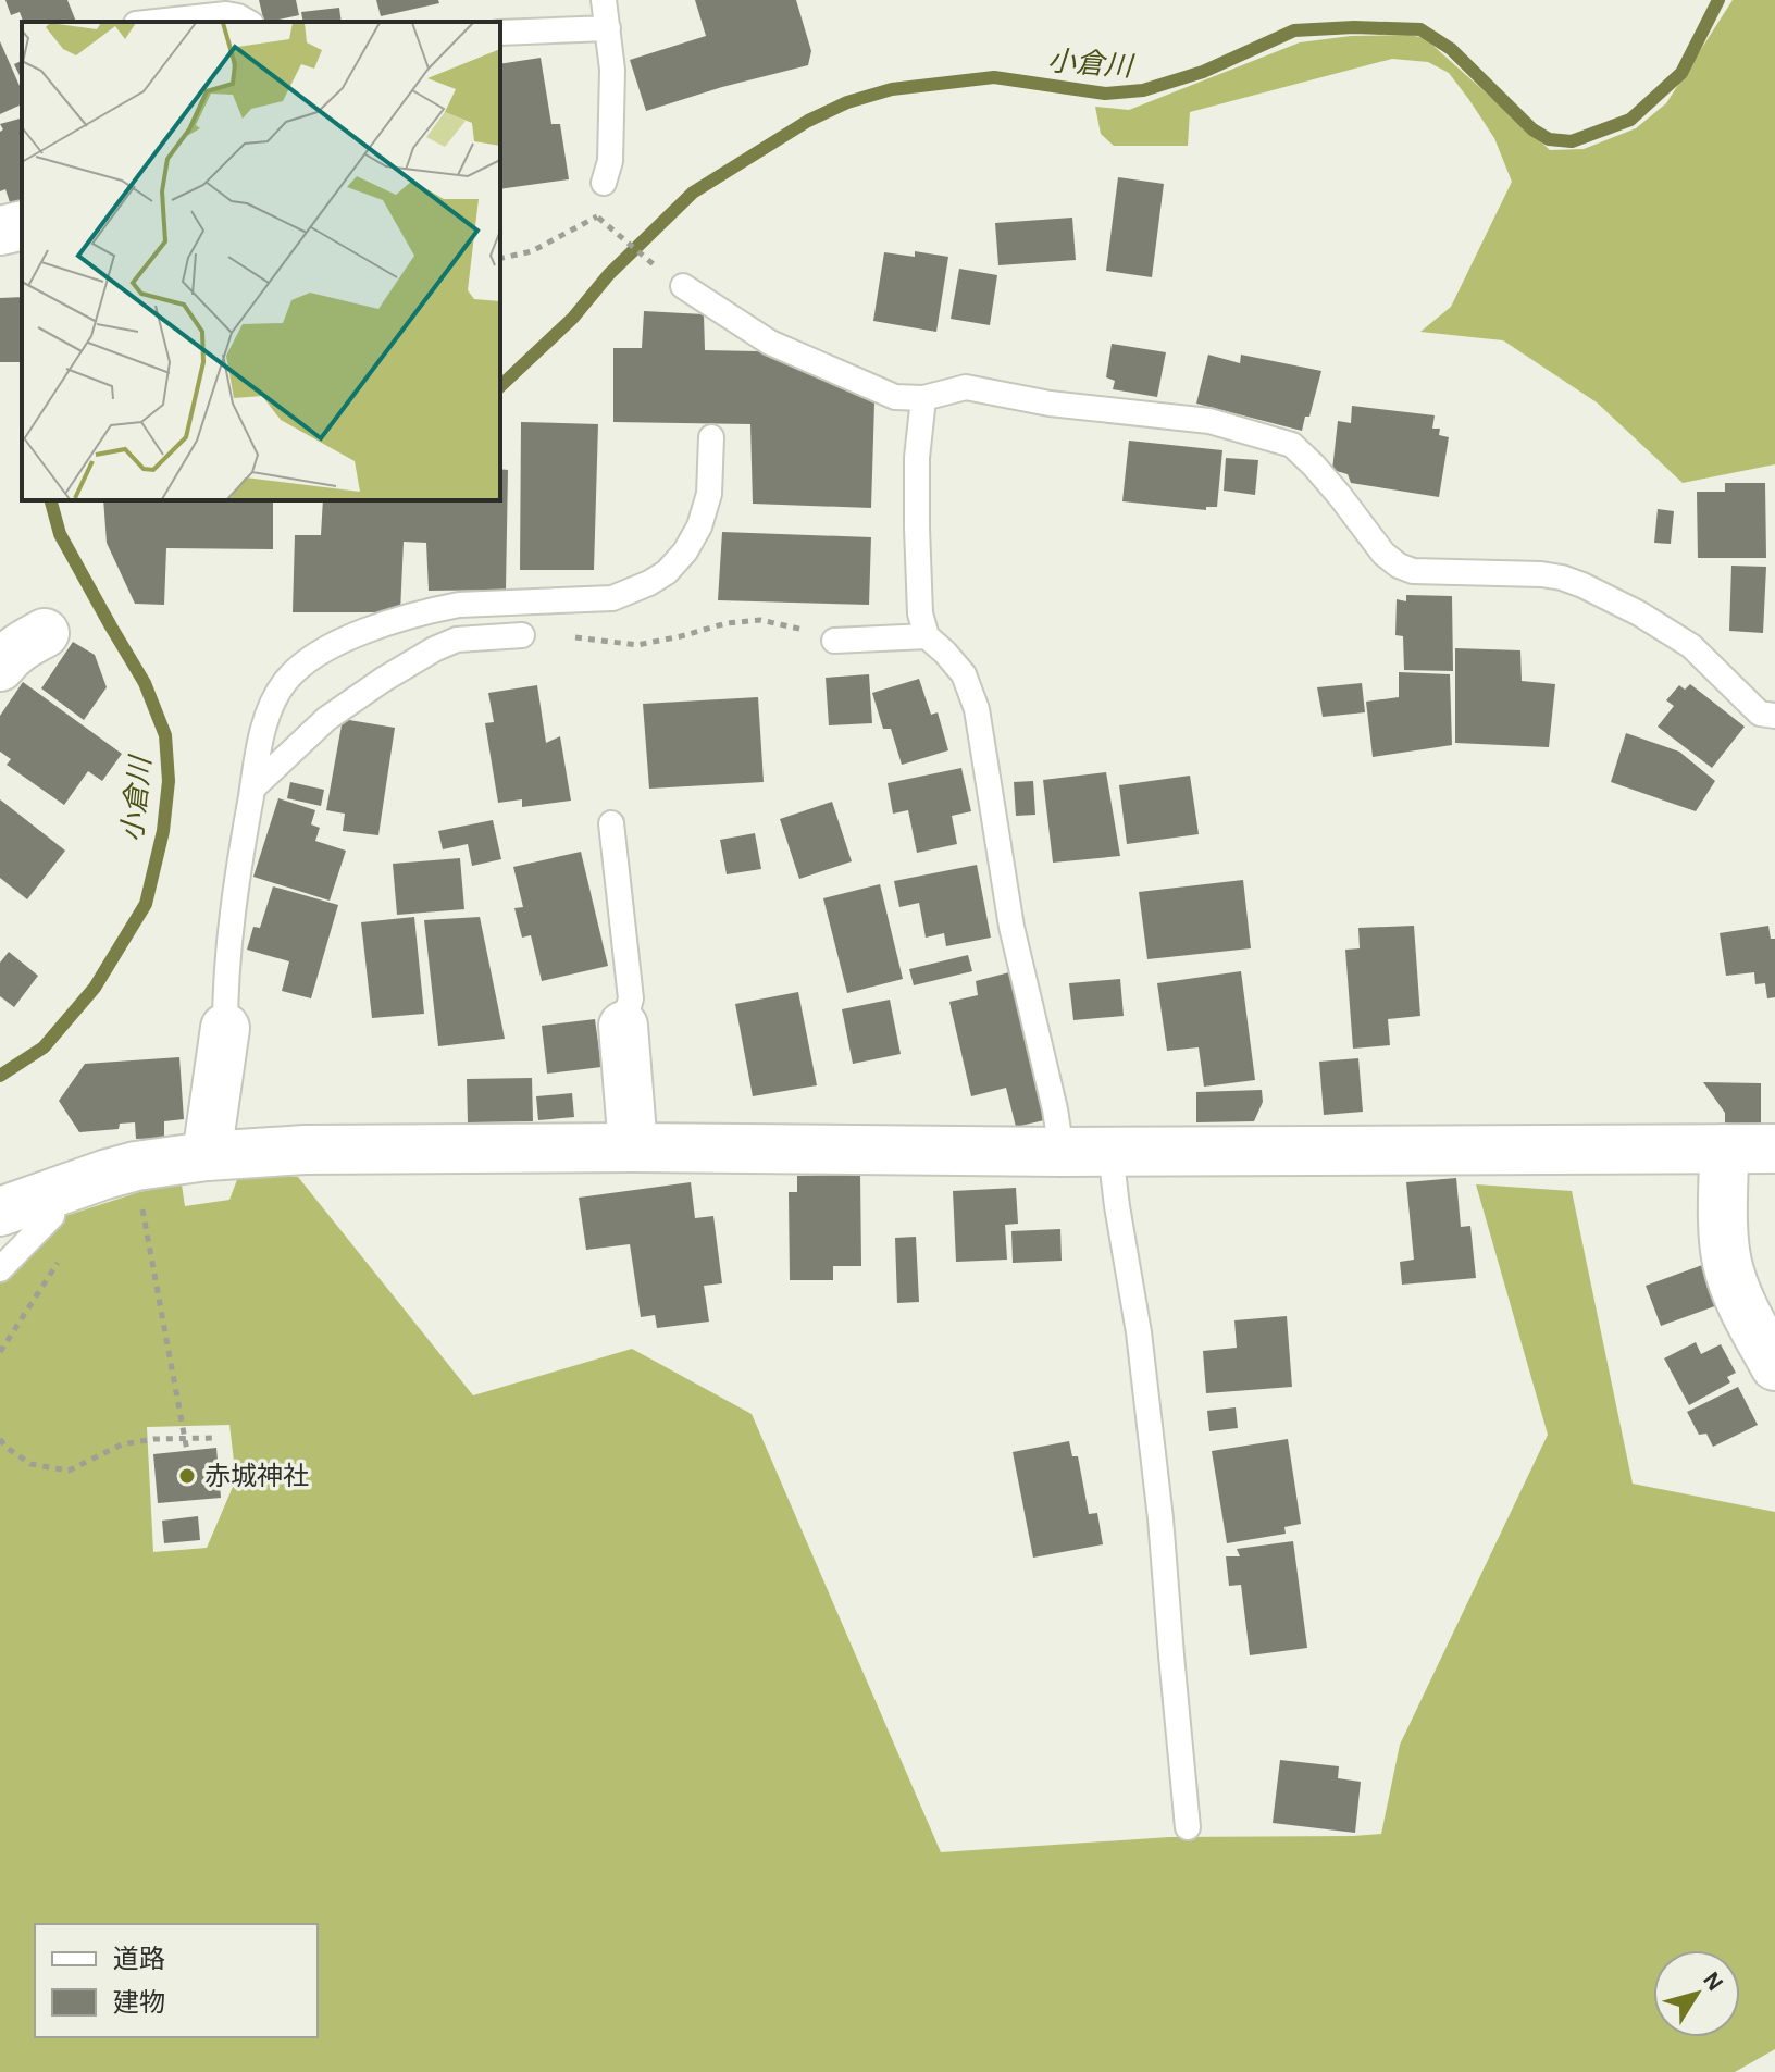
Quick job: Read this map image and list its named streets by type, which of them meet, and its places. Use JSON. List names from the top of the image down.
{
  "water": ["小倉川"],
  "places": ["赤城神社"],
  "legend": ["道路", "建物"],
  "north": "top right"
}
